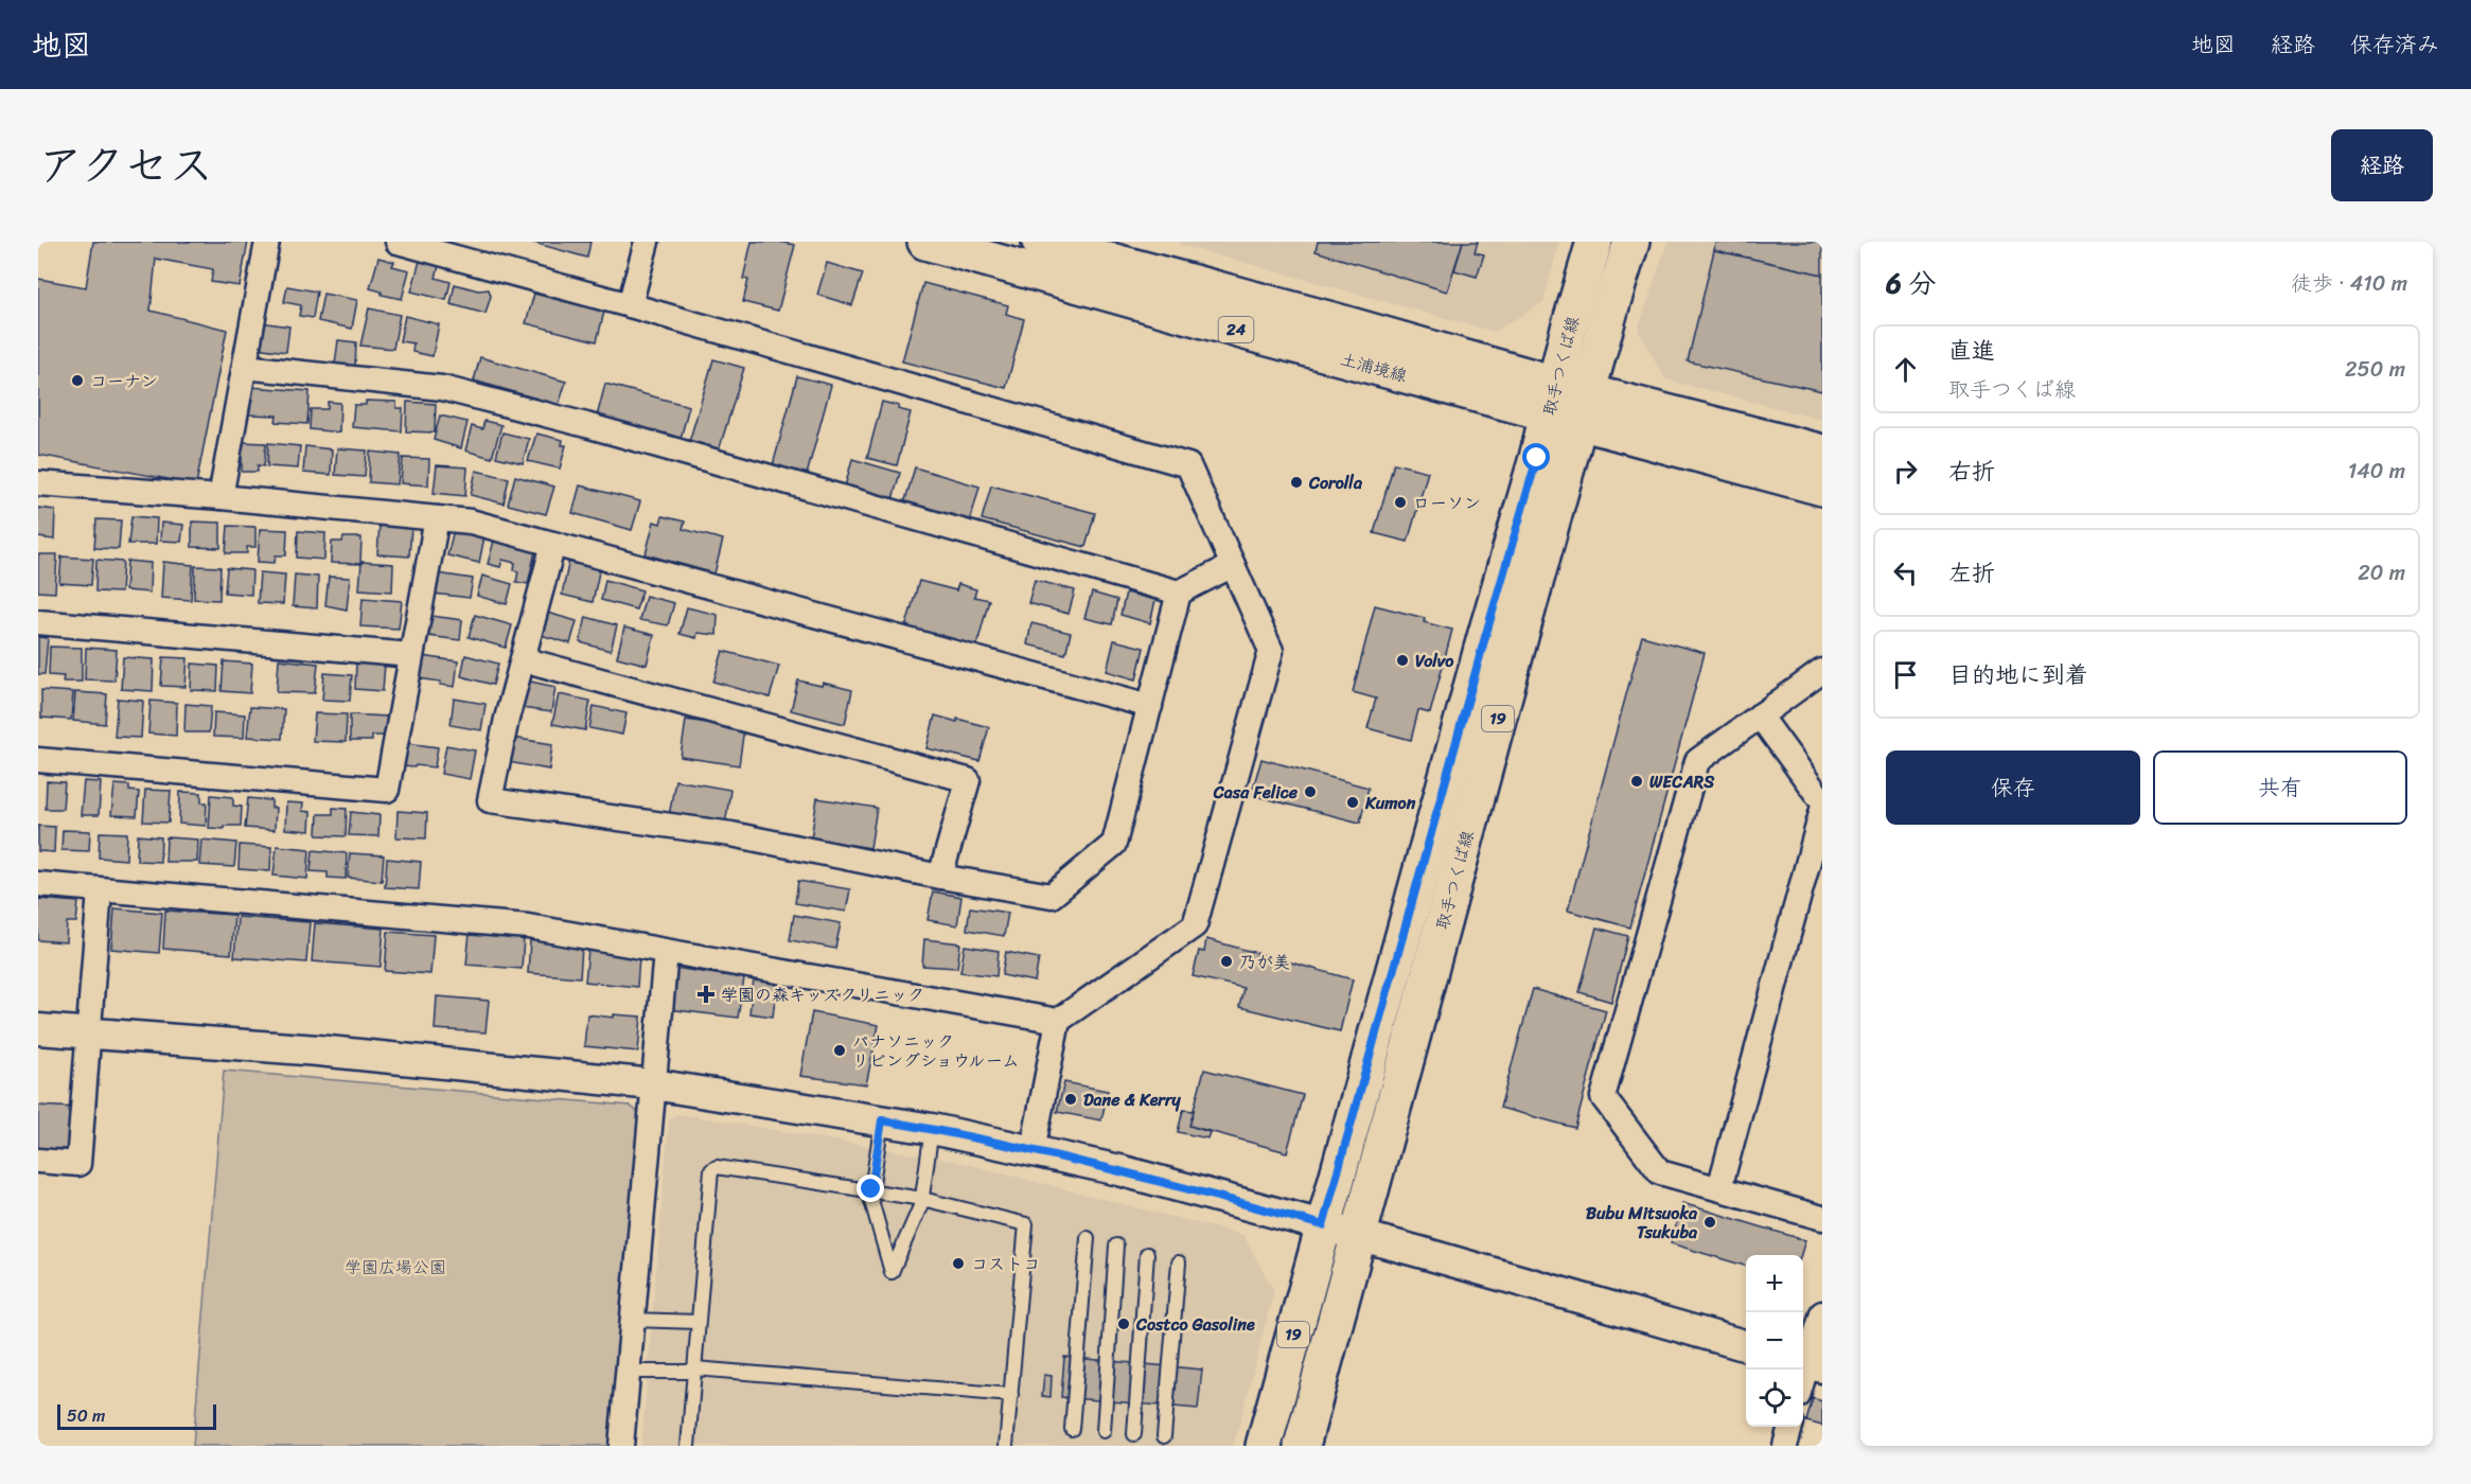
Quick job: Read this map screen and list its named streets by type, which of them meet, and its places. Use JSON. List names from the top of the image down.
{
  "streets": {
    "main road": [
      "24",
      "取手つくば線",
      "土浦境線",
      "19"
    ]
  },
  "crossings": [
    ["取手つくば線", "土浦境線"]
  ],
  "parks": ["学園広場公園"],
  "places": {
    "other": [
      "コーナン",
      "Corolla",
      "ローソン",
      "Volvo",
      "WECARS",
      "Casa Felice",
      "Kumon",
      "乃が美",
      "パナソニック リビングショウルーム",
      "Dane & Kerry",
      "Bubu Mitsuoka Tsukuba",
      "コストコ",
      "Costco Gasoline"
    ],
    "health": ["学園の森キッズクリニック"]
  },
  "scale_bar": "50 m",
  "page": {
    "header": "地図",
    "nav": ["地図", "経路", "保存済み"],
    "title": "アクセス",
    "buttons": [
      "経路",
      ["保存", "共有"]
    ],
    "heading": ["6 分", "徒歩 · 410 m"],
    "list": [
      ["直進", "取手つくば線", "250 m"],
      ["右折", "140 m"],
      ["左折", "20 m"],
      "目的地に到着"
    ],
    "map_buttons": ["+", "−"],
    "scale": "50 m"
  }
}
